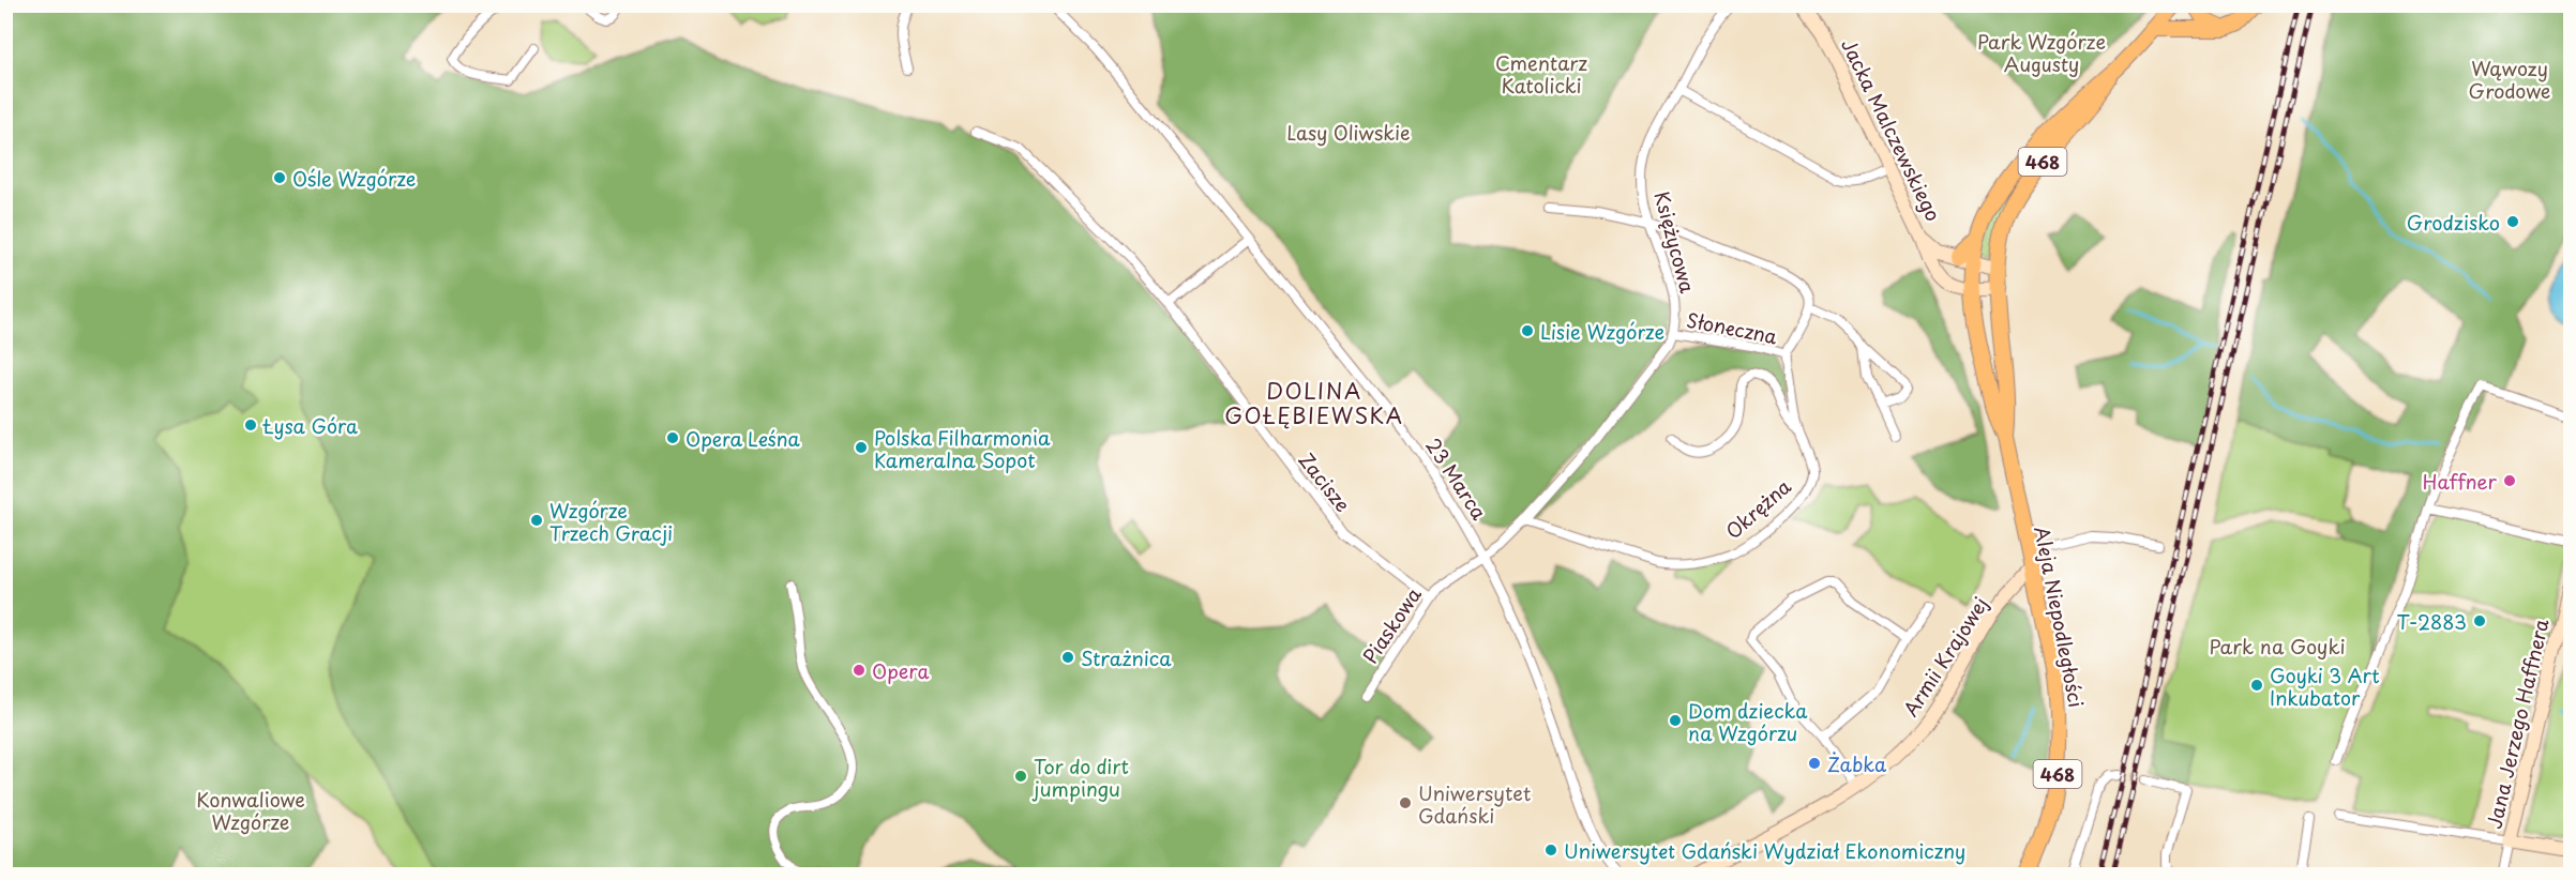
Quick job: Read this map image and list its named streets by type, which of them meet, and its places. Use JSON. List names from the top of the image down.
{
  "streets": {
    "main road": ["468", "Aleja Niepodległości"],
    "street": [
      "Jacka Malczewskiego",
      "Księżycowa",
      "Słoneczna",
      "23 Marca",
      "Zacisze",
      "Okrężna",
      "Piaskowa",
      "Armii Krajowej",
      "Jana Jerzego Haffnera"
    ]
  },
  "crossings": [
    ["Jacka Malczewskiego", "Aleja Niepodległości"],
    ["Księżycowa", "Słoneczna"],
    ["Słoneczna", "Okrężna"],
    ["23 Marca", "Piaskowa"],
    ["Zacisze", "Piaskowa"],
    ["Aleja Niepodległości", "Armii Krajowej"]
  ],
  "districts": ["DOLINA GOŁĘBIEWSKA"],
  "parks": [
    "Park Wzgórze Augusty",
    "Cmentarz Katolicki",
    "Wąwozy Grodowe",
    "Lasy Oliwskie",
    "Park na Goyki",
    "Konwaliowe Wzgórze"
  ],
  "places": [
    "Ośle Wzgórze",
    "Grodzisko",
    "Lisie Wzgórze",
    "Łysa Góra",
    "Opera Leśna",
    "Polska Filharmonia Kameralna Sopot",
    "Haffner",
    "Wzgórze Trzech Gracji",
    "T-2883",
    "Strażnica",
    "Opera",
    "Goyki 3 Art Inkubator",
    "Dom dziecka na Wzgórzu",
    "Żabka",
    "Tor do dirt jumpingu",
    "Uniwersytet Gdański",
    "Uniwersytet Gdański Wydział Ekonomiczny"
  ]
}
